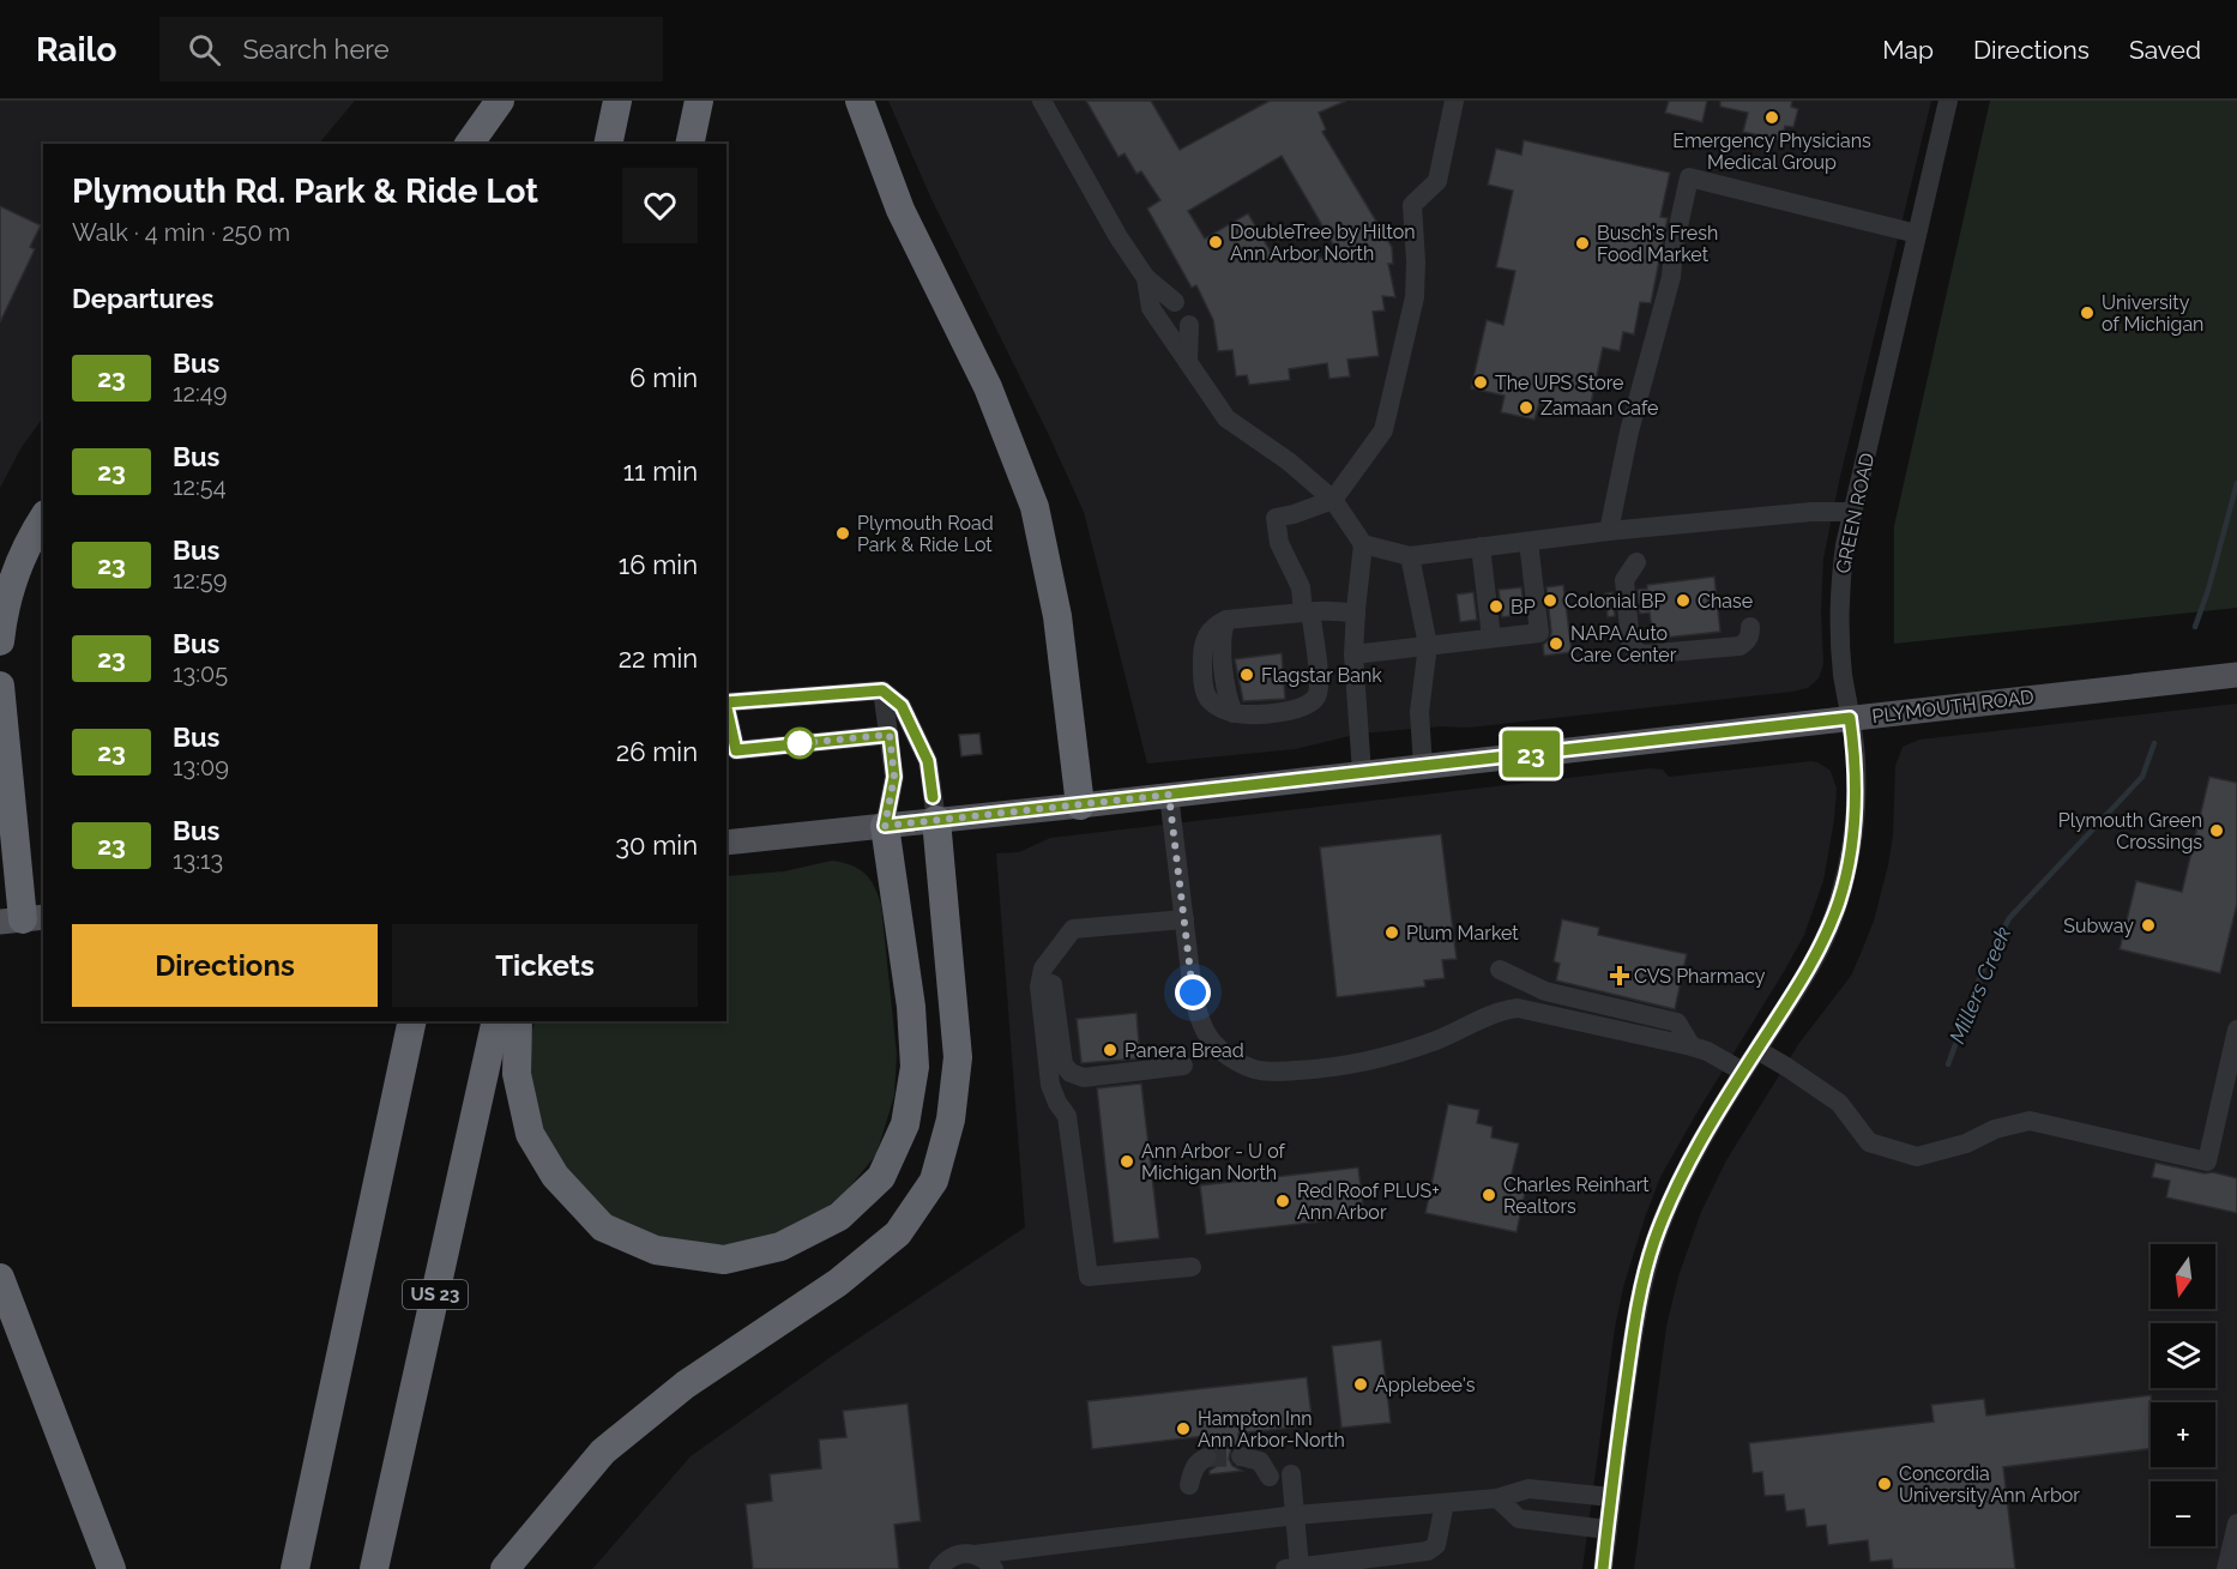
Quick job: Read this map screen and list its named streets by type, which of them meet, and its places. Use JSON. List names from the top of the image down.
{
  "streets": {
    "highway": ["US 23"],
    "main road": ["PLYMOUTH ROAD"],
    "street": ["GREEN ROAD"]
  },
  "crossings": [
    ["GREEN ROAD", "PLYMOUTH ROAD"]
  ],
  "water": ["Millers Creek"],
  "places": {
    "other": [
      "Emergency Physicians Medical Group",
      "DoubleTree by Hilton Ann Arbor North",
      "Busch's Fresh Food Market",
      "University of Michigan",
      "The UPS Store",
      "Zamaan Cafe",
      "Plymouth Road Park & Ride Lot",
      "Colonial BP",
      "Chase",
      "BP",
      "NAPA Auto Care Center",
      "Flagstar Bank",
      "Plymouth Green Crossings",
      "Subway",
      "Plum Market",
      "Panera Bread",
      "Ann Arbor - U of Michigan North",
      "Charles Reinhart Realtors",
      "Red Roof PLUS+ Ann Arbor",
      "Applebee's",
      "Hampton Inn Ann Arbor-North",
      "Concordia University Ann Arbor"
    ],
    "health": ["CVS Pharmacy"]
  },
  "lines": ["bus line 23"],
  "north": "bottom",
  "page": {
    "header": "Railo",
    "search": "Search here",
    "nav": ["Map", "Directions", "Saved"],
    "on_map": "23",
    "heading": [
      ["Plymouth Rd. Park & Ride Lot", "Walk · 4 min · 250 m"],
      "Departures"
    ],
    "list": [
      {
        "mark": "23",
        "name": "Bus",
        "note": "12:49",
        "value": "6 min"
      },
      {
        "mark": "23",
        "name": "Bus",
        "note": "12:54",
        "value": "11 min"
      },
      {
        "mark": "23",
        "name": "Bus",
        "note": "12:59",
        "value": "16 min"
      },
      {
        "mark": "23",
        "name": "Bus",
        "note": "13:05",
        "value": "22 min"
      },
      {
        "mark": "23",
        "name": "Bus",
        "note": "13:09",
        "value": "26 min"
      },
      {
        "mark": "23",
        "name": "Bus",
        "note": "13:13",
        "value": "30 min"
      }
    ],
    "buttons": ["Directions", "Tickets"],
    "map_buttons": ["+", "−"]
  }
}
